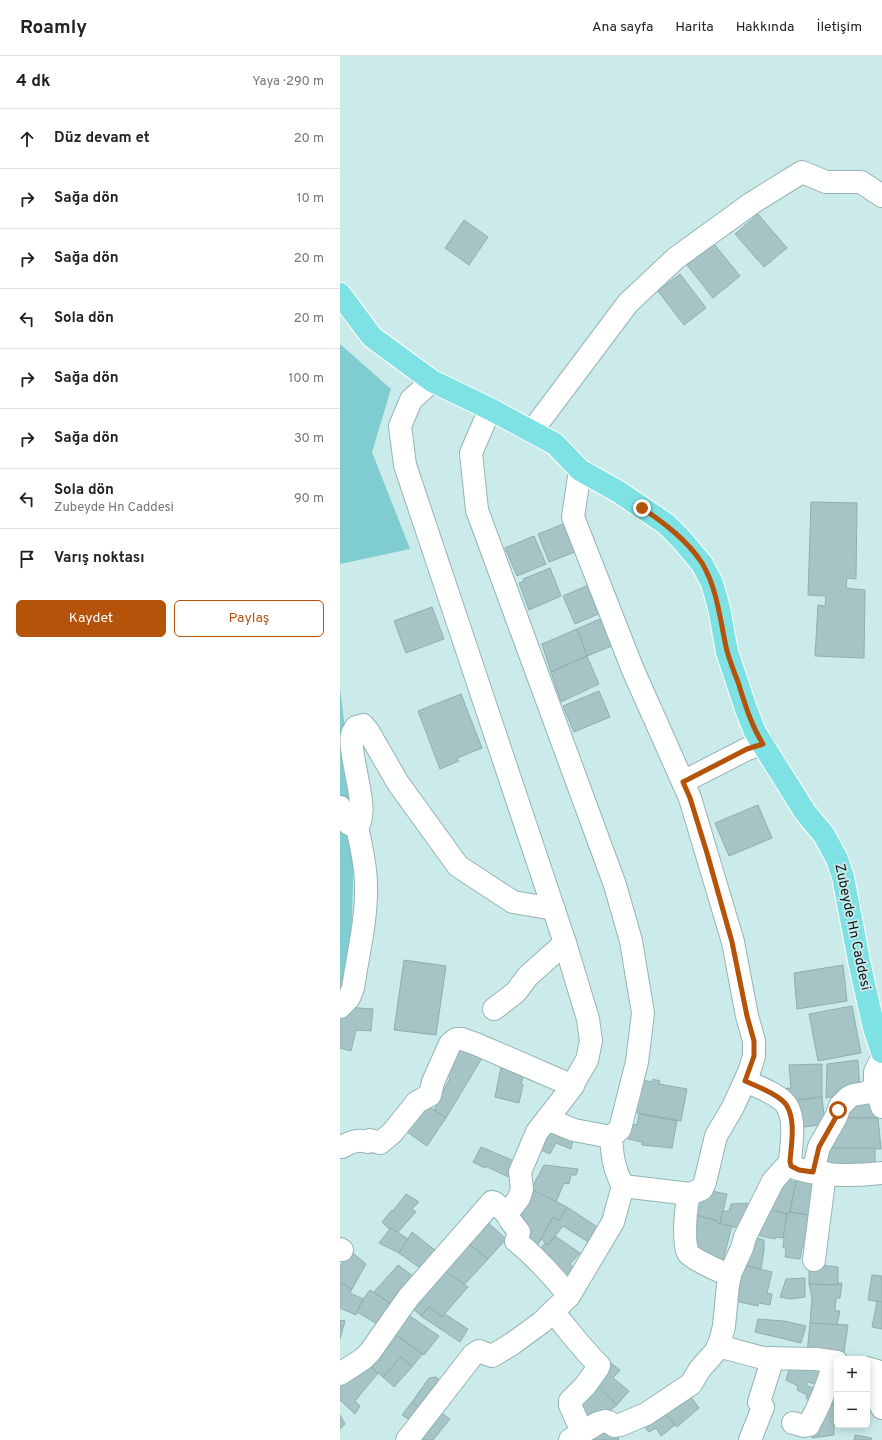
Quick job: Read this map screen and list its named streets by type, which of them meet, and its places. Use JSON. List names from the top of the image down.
{
  "streets": {
    "main road": ["Zubeyde Hn Caddesi"]
  },
  "page": {
    "header": "Roamly",
    "nav": [
      "Ana sayfa",
      "Harita",
      "Hakkında",
      "İletişim"
    ],
    "heading": ["4 dk", "Yaya · 290 m"],
    "list": [
      ["Düz devam et", "20 m"],
      ["Sağa dön", "10 m"],
      ["Sağa dön", "20 m"],
      ["Sola dön", "20 m"],
      ["Sağa dön", "100 m"],
      ["Sağa dön", "30 m"],
      ["Sola dön", "Zubeyde Hn Caddesi", "90 m"],
      "Varış noktası"
    ],
    "buttons": ["Kaydet", "Paylaş"],
    "map_buttons": ["+", "−"]
  }
}
